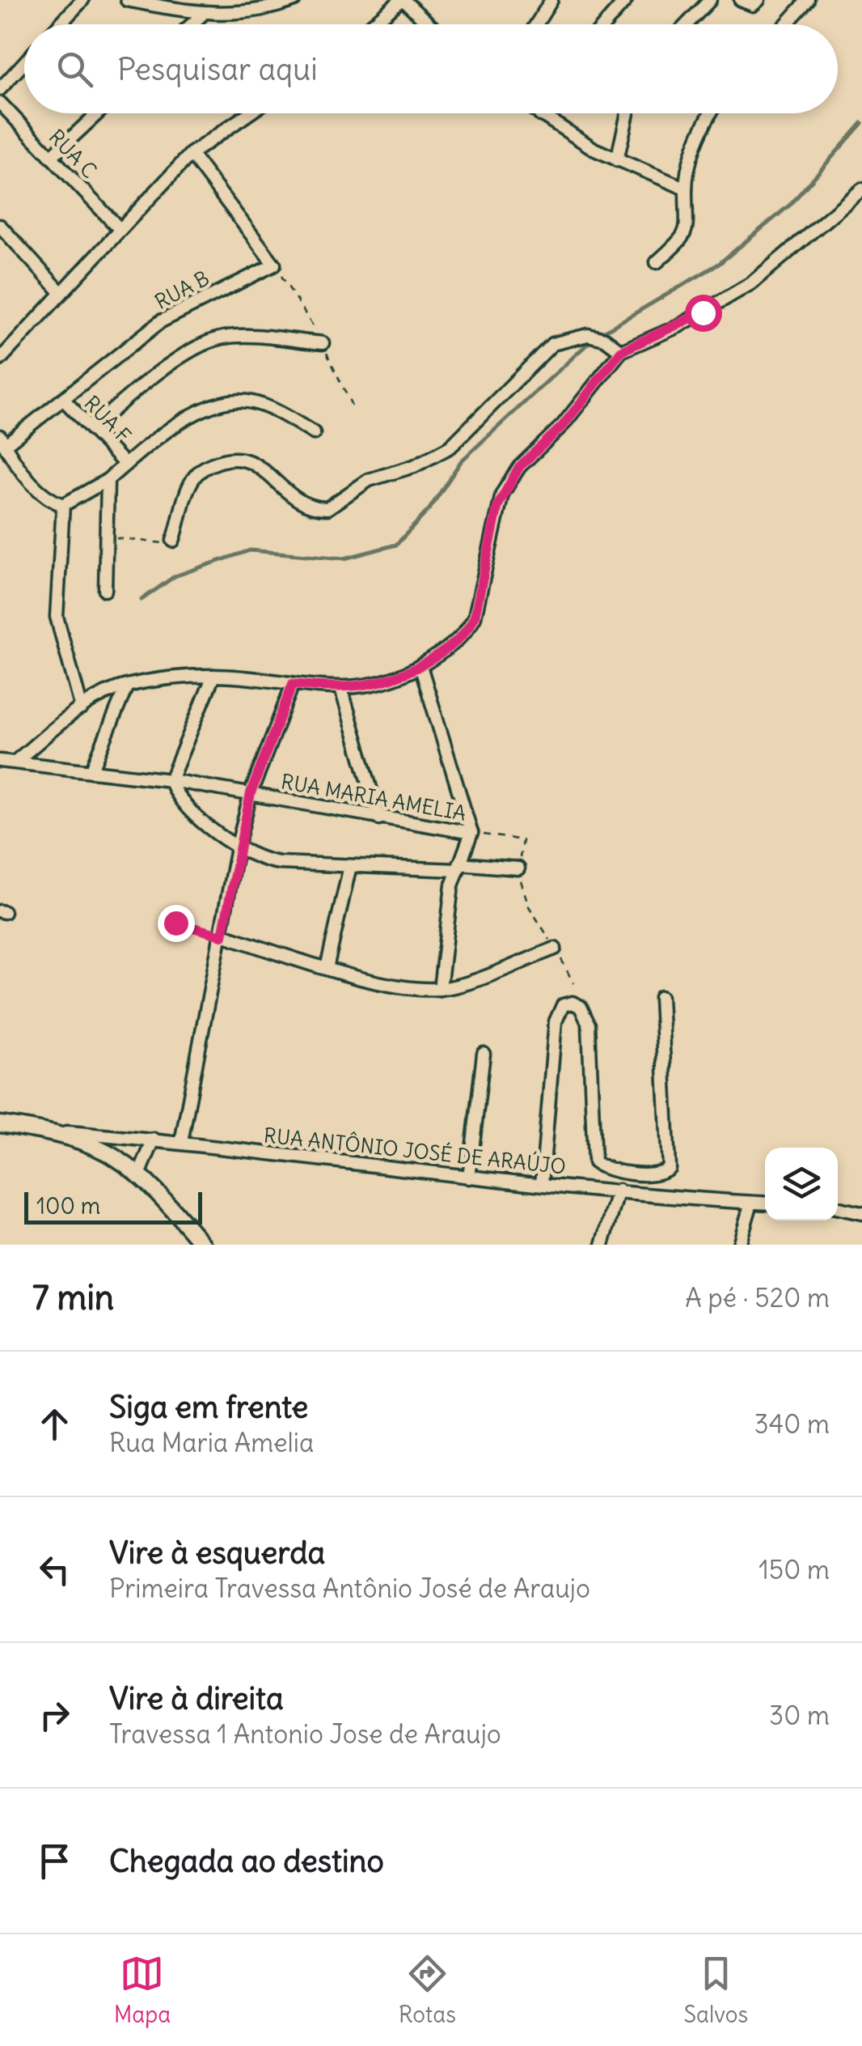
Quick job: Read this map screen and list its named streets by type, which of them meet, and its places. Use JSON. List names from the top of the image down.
{
  "streets": {
    "street": [
      "RUA C",
      "RUA B",
      "RUA F",
      "RUA MARIA AMELIA",
      "RUA ANTÔNIO JOSÉ DE ARAÚJO"
    ]
  },
  "crossings": [
    ["RUA B", "RUA F"]
  ],
  "scale_bar": "100 m",
  "page": {
    "search": "Pesquisar aqui",
    "scale": "100 m",
    "heading": ["7 min", "A pé · 520 m"],
    "list": [
      ["Siga em frente", "Rua Maria Amelia", "340 m"],
      ["Vire à esquerda", "Primeira Travessa Antônio José de Araujo", "150 m"],
      ["Vire à direita", "Travessa 1 Antonio Jose de Araujo", "30 m"],
      "Chegada ao destino"
    ],
    "nav": ["Mapa", "Rotas", "Salvos"]
  }
}
